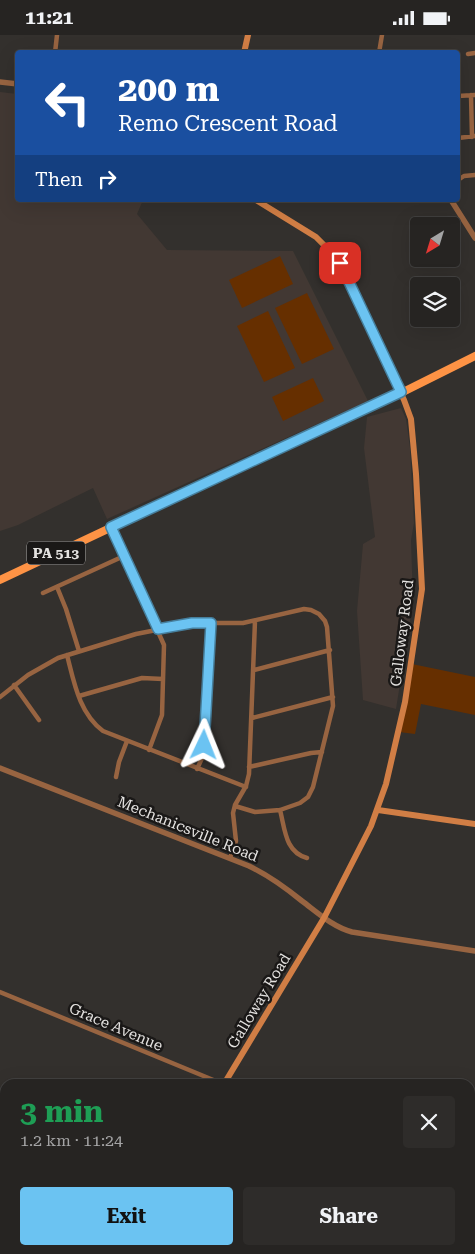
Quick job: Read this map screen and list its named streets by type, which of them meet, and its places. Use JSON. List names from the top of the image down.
{
  "streets": {
    "main road": ["PA 513", "Galloway Road"],
    "street": ["Mechanicsville Road", "Grace Avenue"]
  },
  "crossings": [
    ["PA 513", "Galloway Road"],
    ["Galloway Road", "Mechanicsville Road"]
  ],
  "north": "bottom left",
  "page": {
    "status": "11:21",
    "turn": ["200 m", "Remo Crescent Road"],
    "then": "Then",
    "heading": ["3 min", "1.2 km · 11:24"],
    "buttons": ["Exit", "Share"]
  }
}
